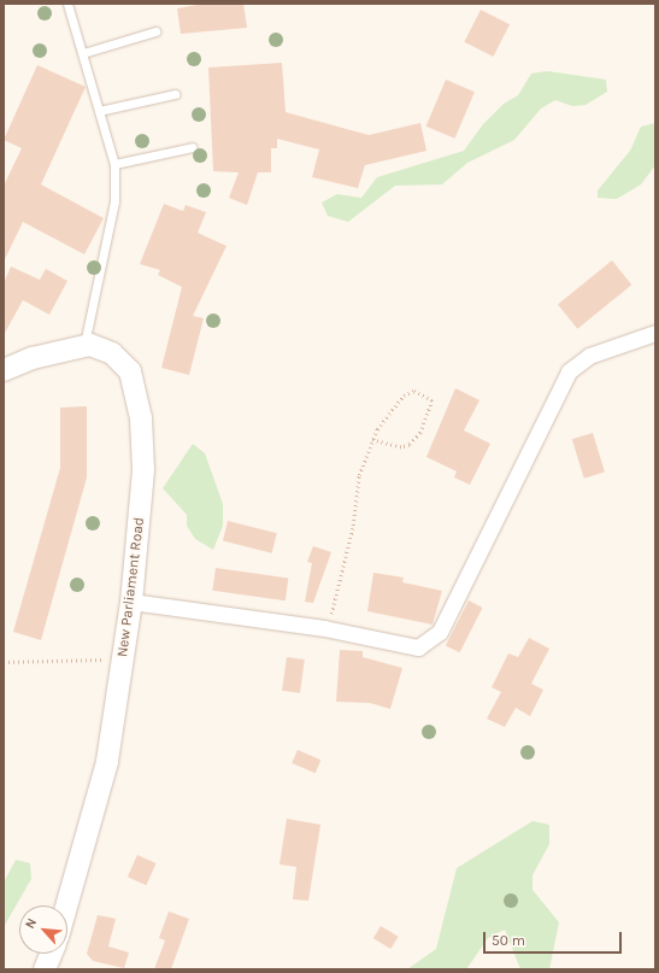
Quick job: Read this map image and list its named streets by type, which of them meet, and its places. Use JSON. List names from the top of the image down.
{
  "streets": {
    "main road": ["New Parliament Road"]
  },
  "scale_bar": "50 m",
  "north": "top left"
}
